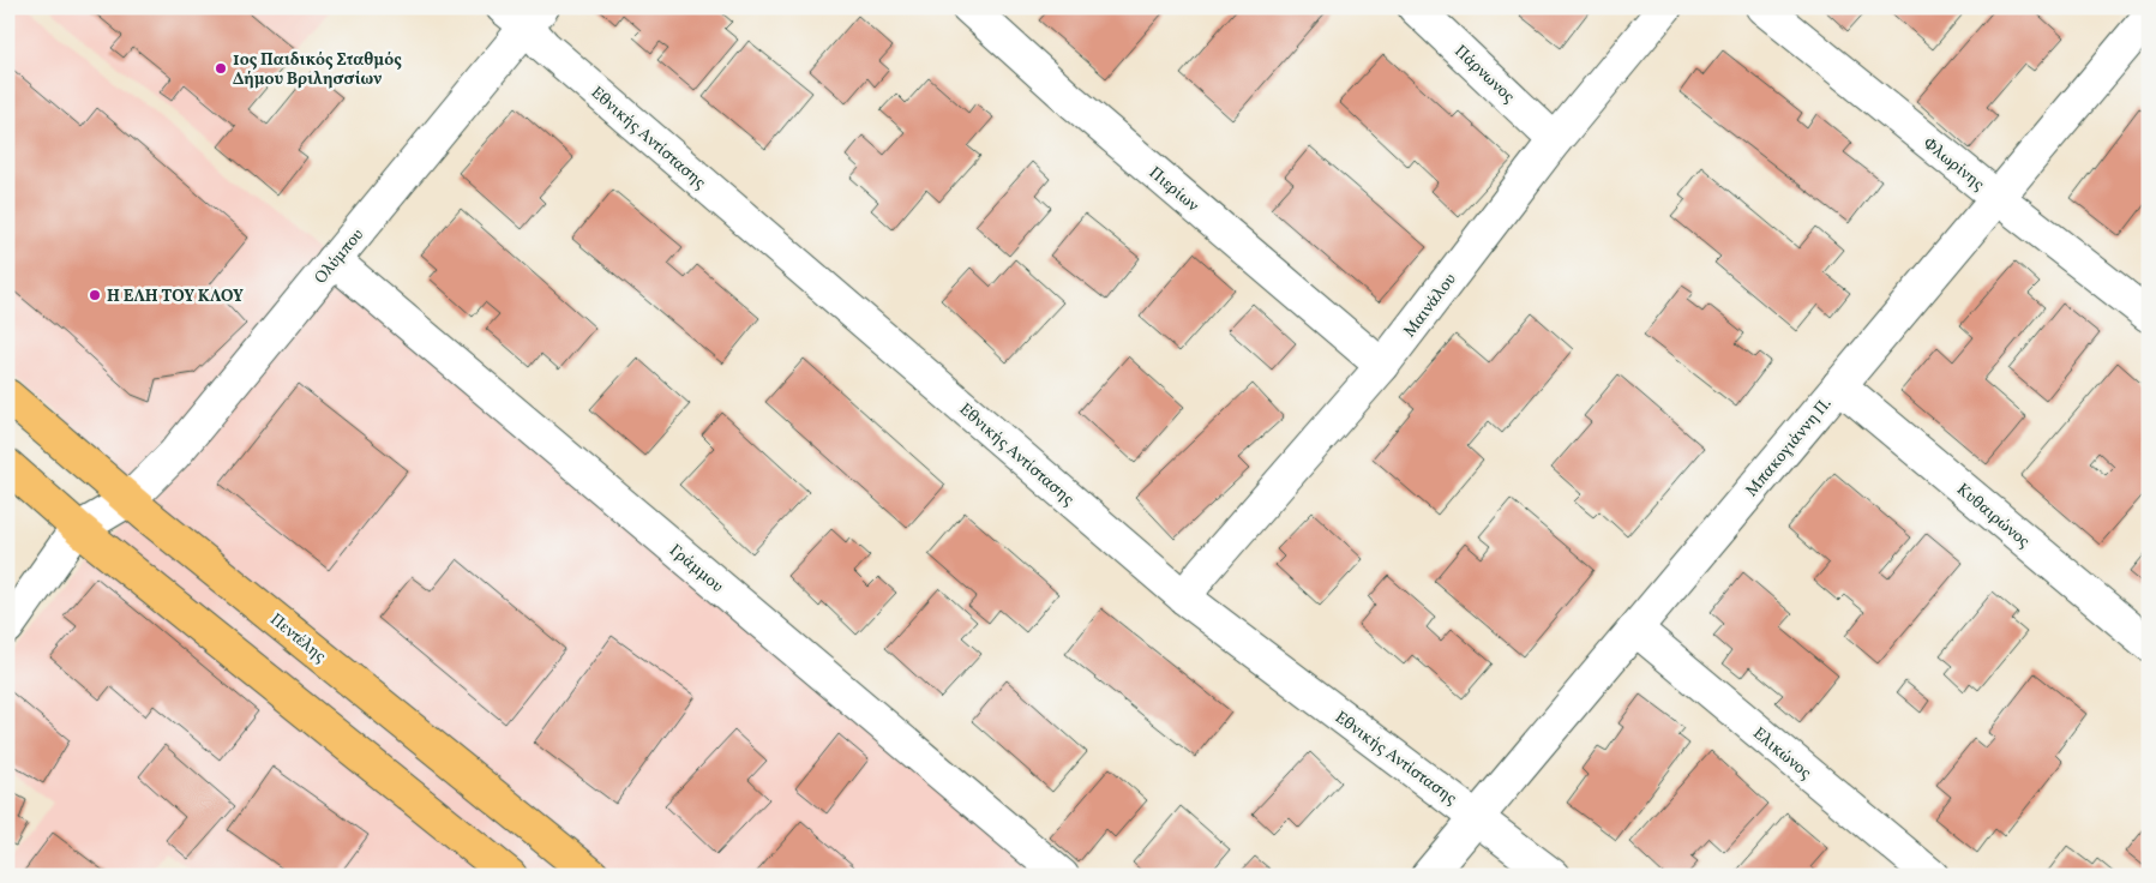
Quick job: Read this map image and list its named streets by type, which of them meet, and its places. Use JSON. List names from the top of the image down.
{
  "streets": {
    "main road": ["Πεντέλης"],
    "street": [
      "Πάρνωνος",
      "Εθνικής Αντίστασης",
      "Φλωρίνης",
      "Πιερίων",
      "Ολύμπου",
      "Μαινάλου",
      "Μπακογιάννη Π.",
      "Κυθαιρώνος",
      "Γράμμου",
      "Ελικώνος"
    ]
  },
  "crossings": [
    ["Πάρνωνος", "Μαινάλου"],
    ["Εθνικής Αντίστασης", "Ολύμπου"],
    ["Εθνικής Αντίστασης", "Μαινάλου"],
    ["Εθνικής Αντίστασης", "Μπακογιάννη Π."],
    ["Φλωρίνης", "Μπακογιάννη Π."],
    ["Πιερίων", "Μαινάλου"],
    ["Ολύμπου", "Γράμμου"],
    ["Ολύμπου", "Πεντέλης"],
    ["Μπακογιάννη Π.", "Κυθαιρώνος"],
    ["Μπακογιάννη Π.", "Ελικώνος"]
  ],
  "places": ["1ος Παιδικός Σταθμός Δήμου Βριλησσίων", "Η ΕΛΗ ΤΟΥ ΚΛΟΥ"]
}
